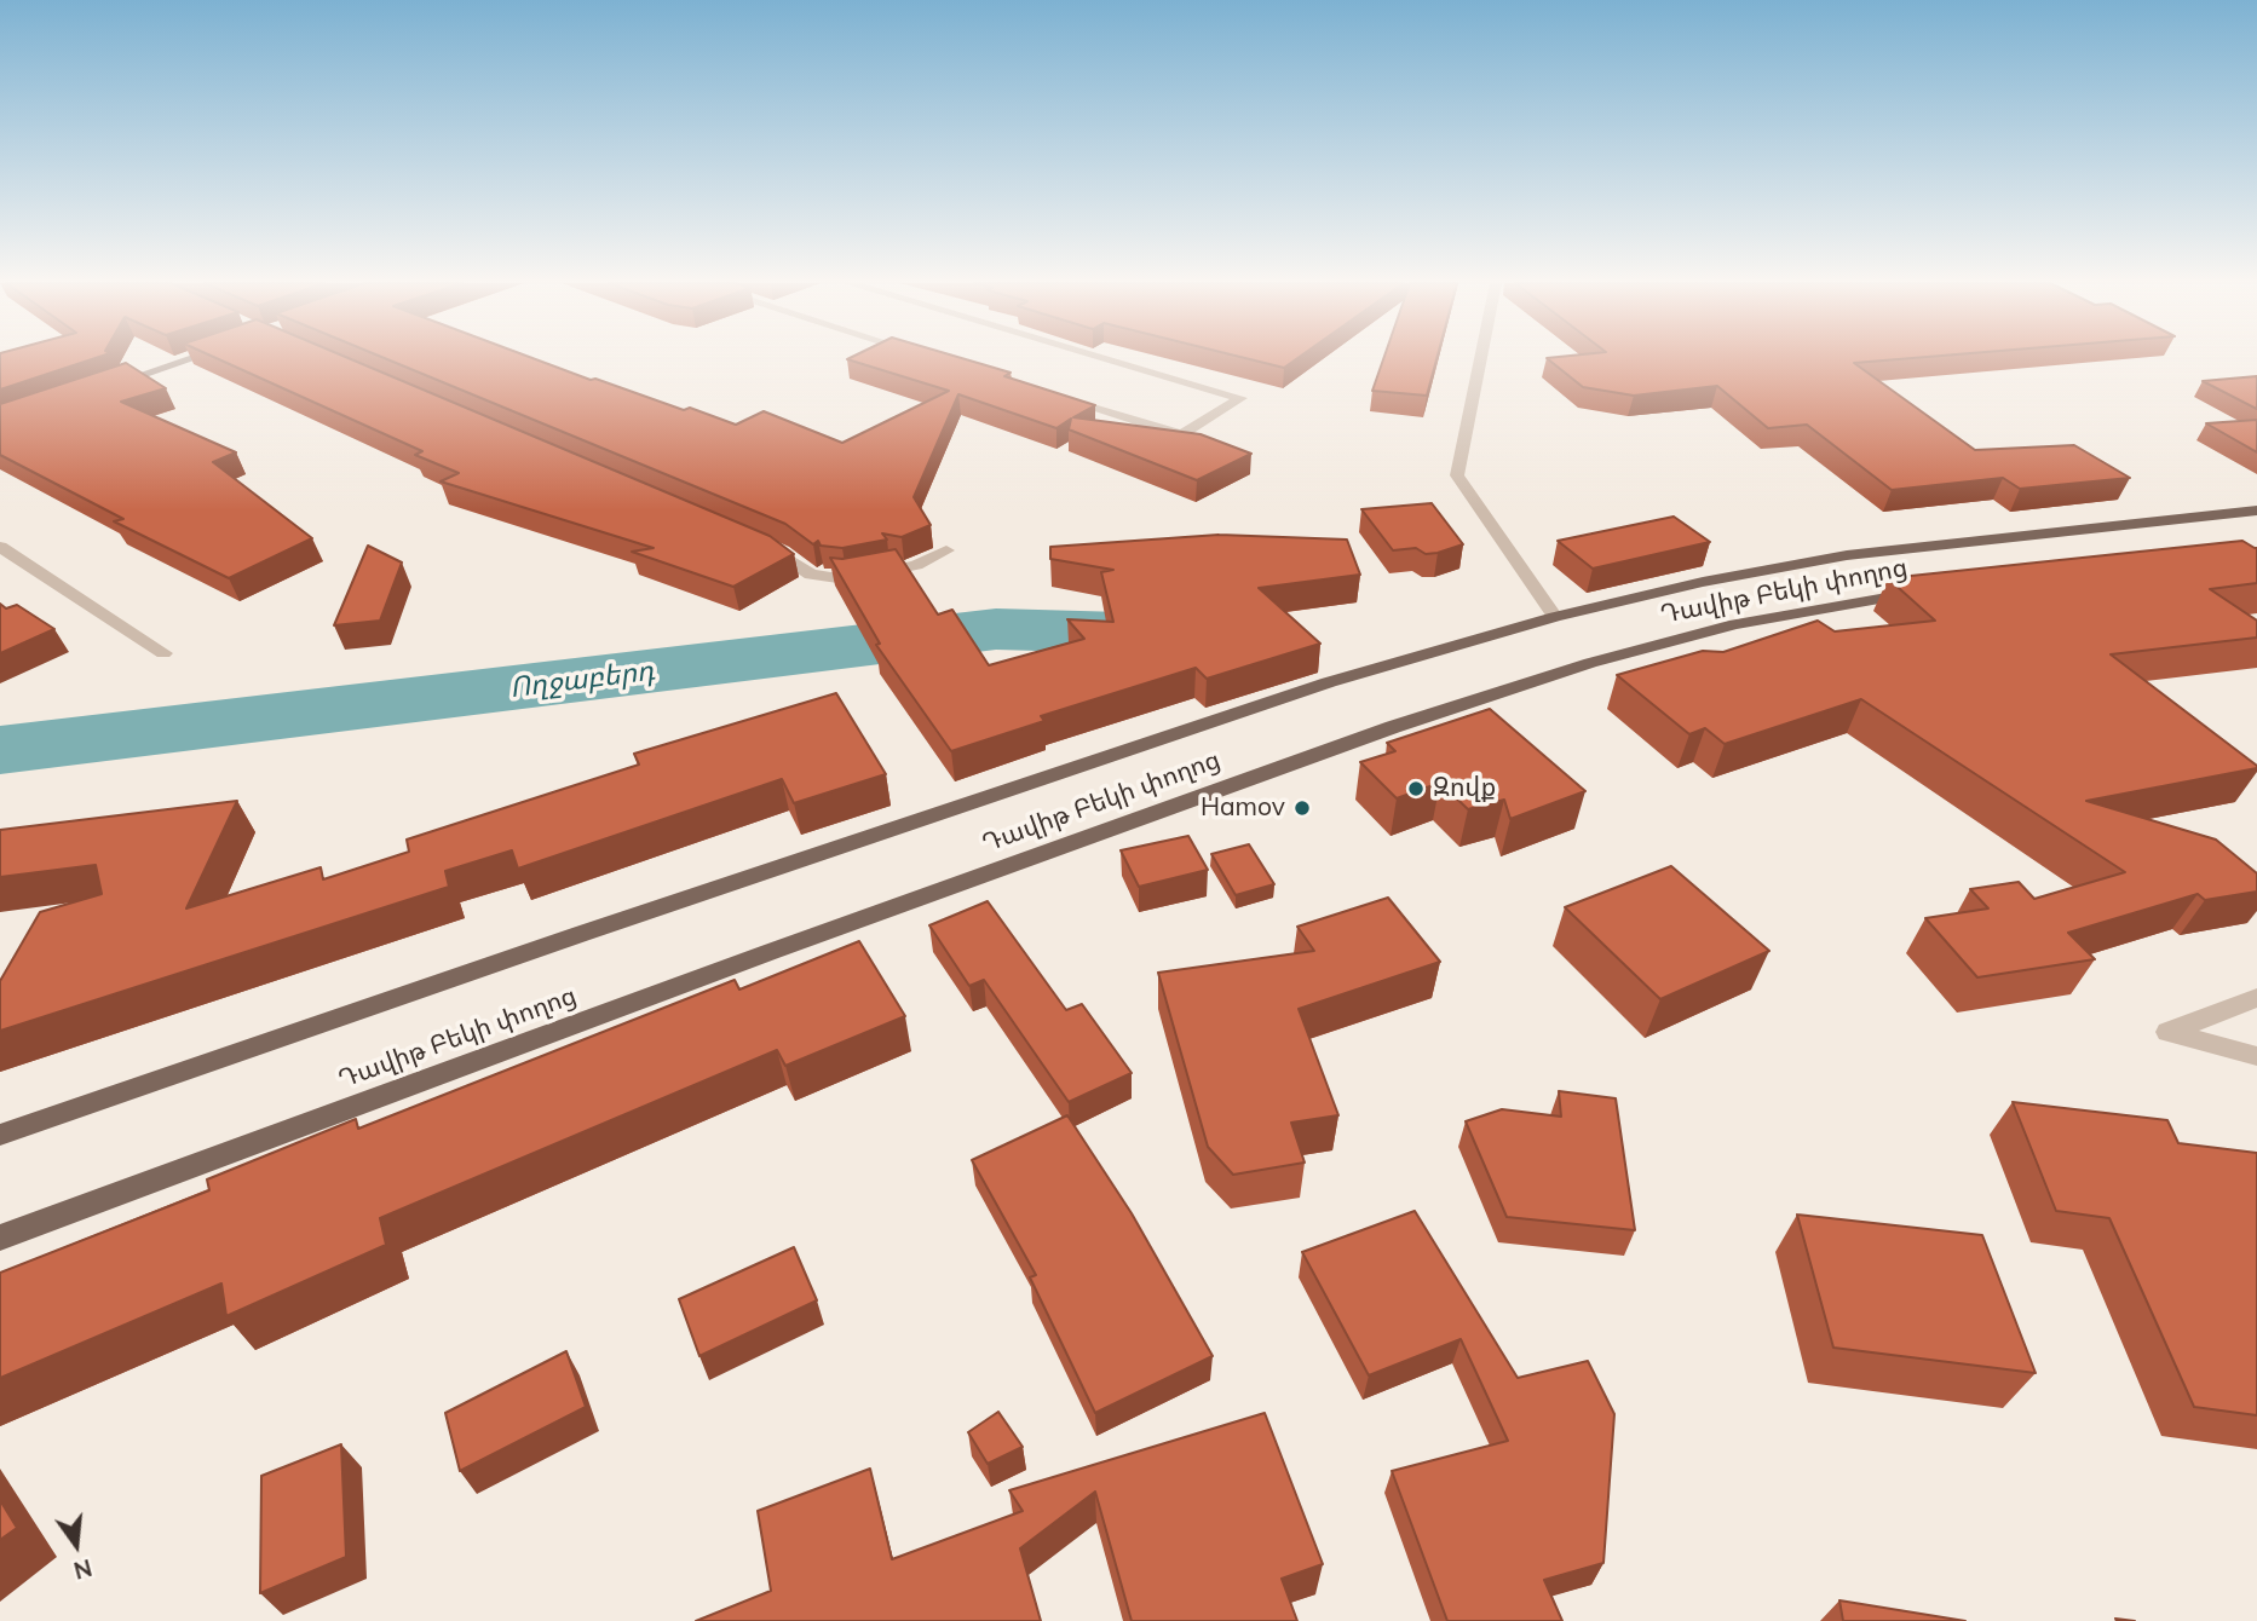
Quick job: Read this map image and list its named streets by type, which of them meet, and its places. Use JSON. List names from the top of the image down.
{
  "streets": {
    "main road": ["Դավիթ Բեկի փողոց"]
  },
  "water": ["Ողջաբերդ"],
  "places": ["Զովք", "Hamov"],
  "north": "bottom"
}
